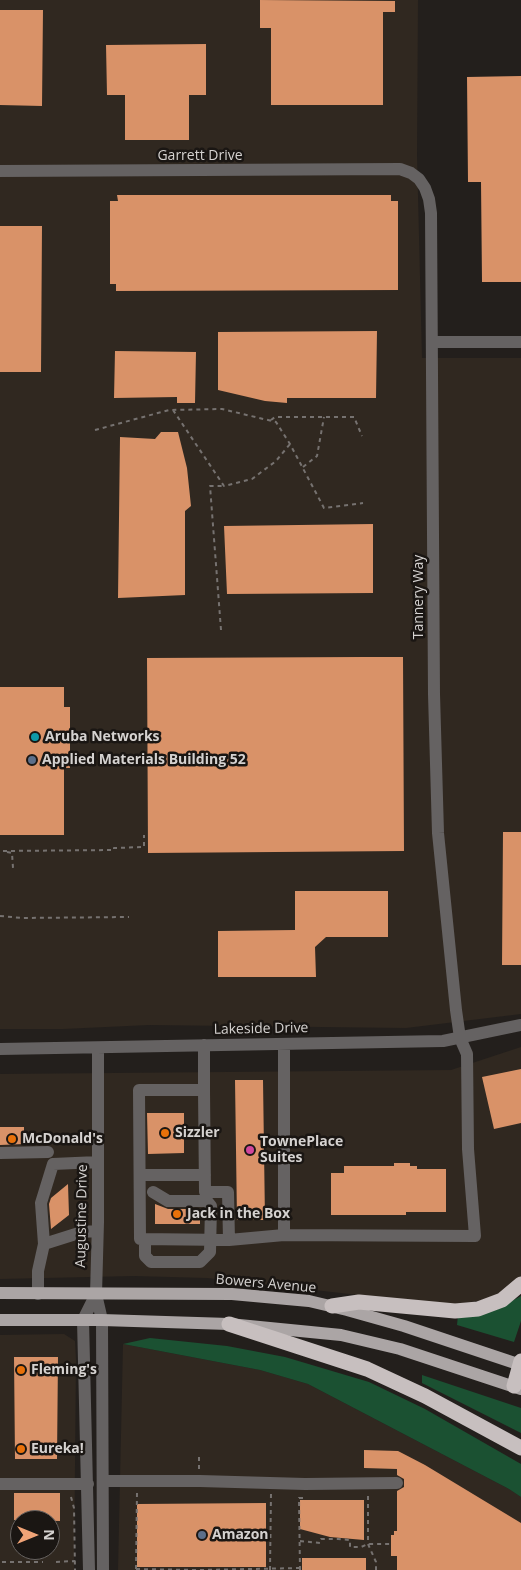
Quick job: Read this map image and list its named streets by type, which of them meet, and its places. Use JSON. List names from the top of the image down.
{
  "streets": {
    "main road": ["Bowers Avenue"],
    "street": [
      "Garrett Drive",
      "Tannery Way",
      "Lakeside Drive",
      "Augustine Drive"
    ]
  },
  "crossings": [
    ["Garrett Drive", "Tannery Way"],
    ["Tannery Way", "Lakeside Drive"],
    ["Lakeside Drive", "Augustine Drive"],
    ["Augustine Drive", "Bowers Avenue"]
  ],
  "places": [
    "Aruba Networks",
    "Applied Materials Building 52",
    "Sizzler",
    "McDonald's",
    "TownePlace Suites",
    "Jack in the Box",
    "Fleming's",
    "Eureka!",
    "Amazon"
  ],
  "north": "right"
}
